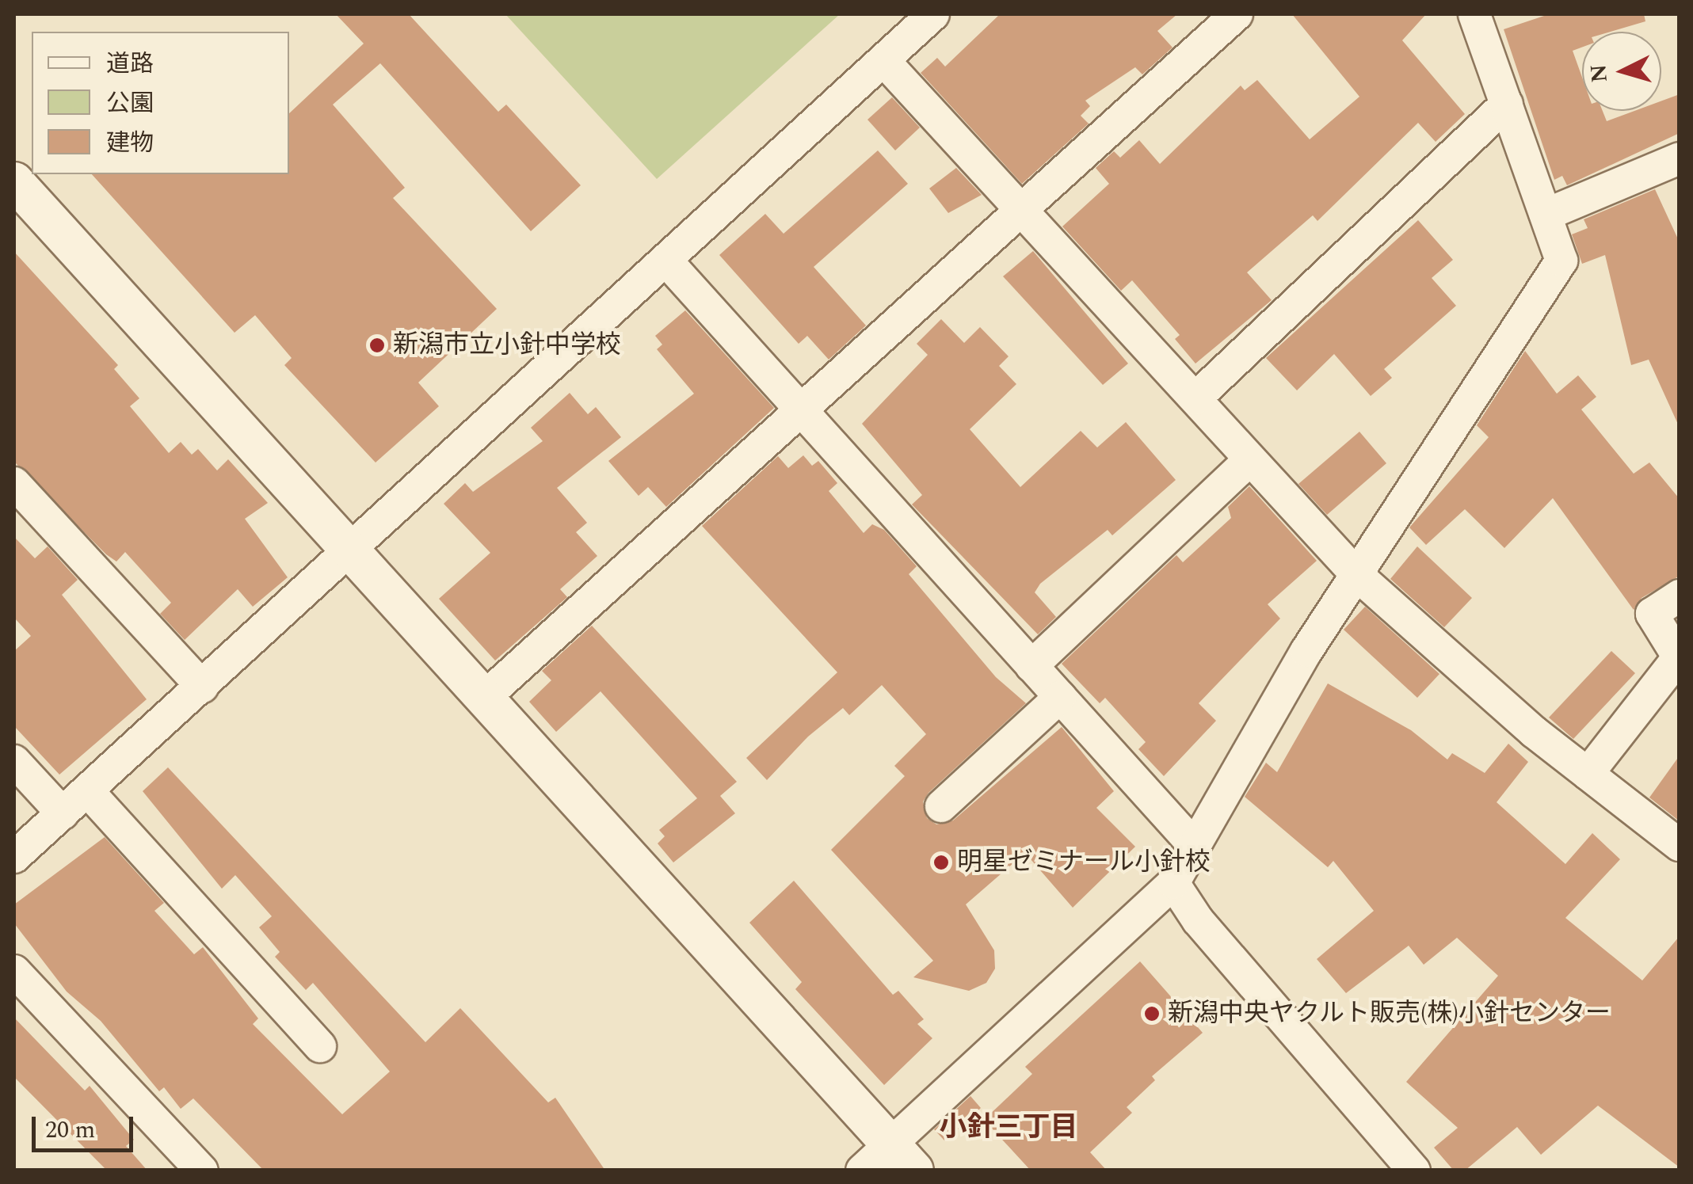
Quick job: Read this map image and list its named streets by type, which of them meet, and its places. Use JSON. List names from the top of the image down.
{
  "districts": ["小針三丁目"],
  "places": ["新潟市立小針中学校", "明星ゼミナール小針校", "新潟中央ヤクルト販売(株)小針センター"],
  "legend": ["道路", "公園", "建物"],
  "scale_bar": "20 m",
  "north": "left"
}
